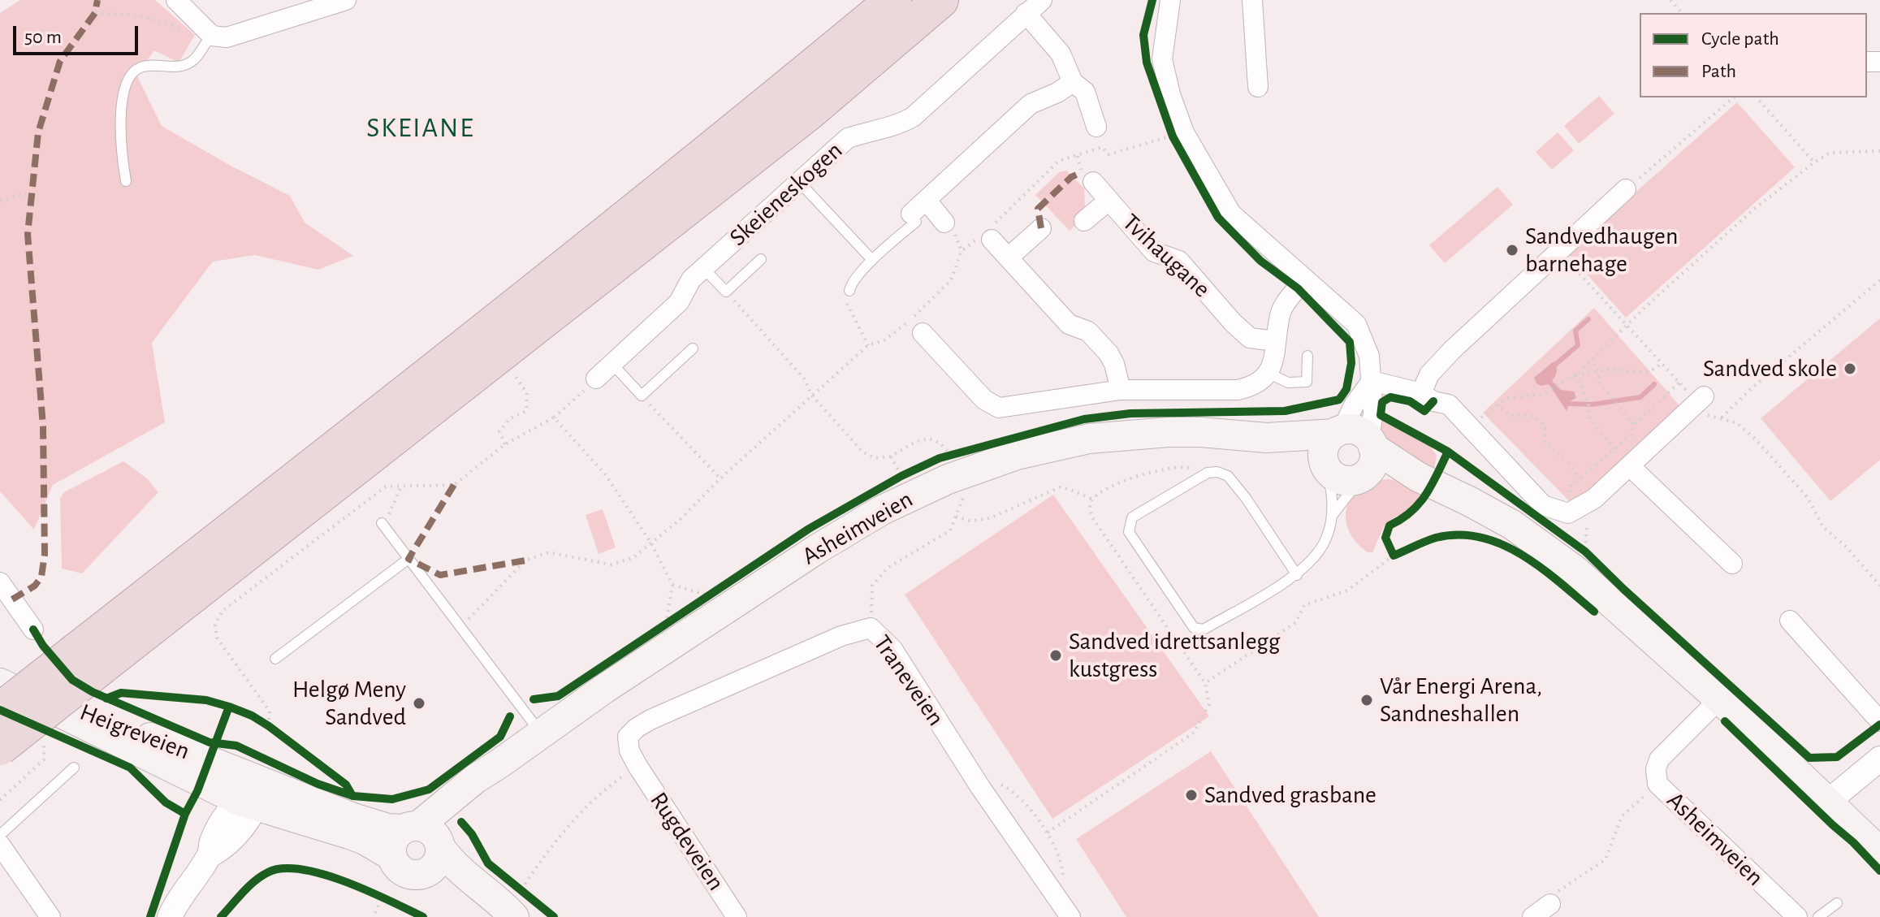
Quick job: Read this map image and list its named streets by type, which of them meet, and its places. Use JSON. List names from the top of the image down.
{
  "streets": {
    "main road": ["Asheimveien", "Heigreveien"],
    "street": [
      "Skeieneskogen",
      "Tvihaugane",
      "Traneveien",
      "Rugdeveien"
    ]
  },
  "crossings": [
    ["Asheimveien", "Heigreveien"],
    ["Traneveien", "Rugdeveien"]
  ],
  "districts": ["SKEIANE"],
  "places": [
    "Sandvedhaugen barnehage",
    "Sandved skole",
    "Sandved idrettsanlegg kustgress",
    "Vår Energi Arena, Sandneshallen",
    "Helgø Meny Sandved",
    "Sandved grasbane"
  ],
  "legend": ["Cycle path", "Path"],
  "scale_bar": "50 m"
}
